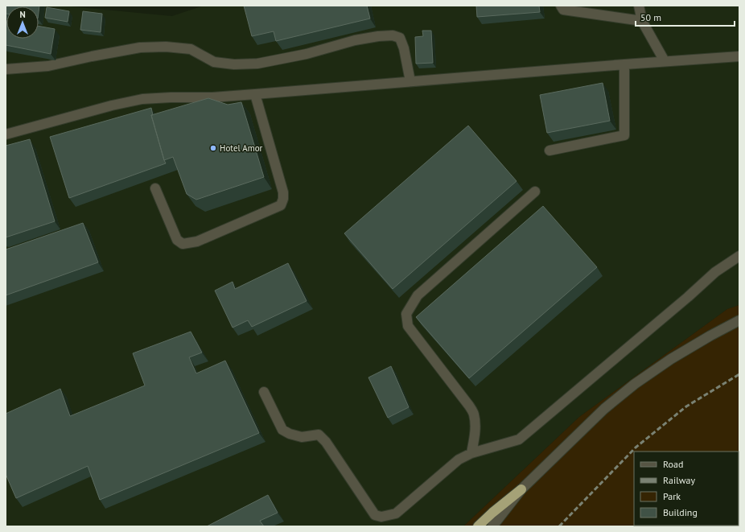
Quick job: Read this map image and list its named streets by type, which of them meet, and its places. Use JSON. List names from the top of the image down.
{
  "places": ["Hotel Amor"],
  "legend": [
    "Road",
    "Railway",
    "Park",
    "Building"
  ],
  "scale_bar": "50 m",
  "north": "top"
}
